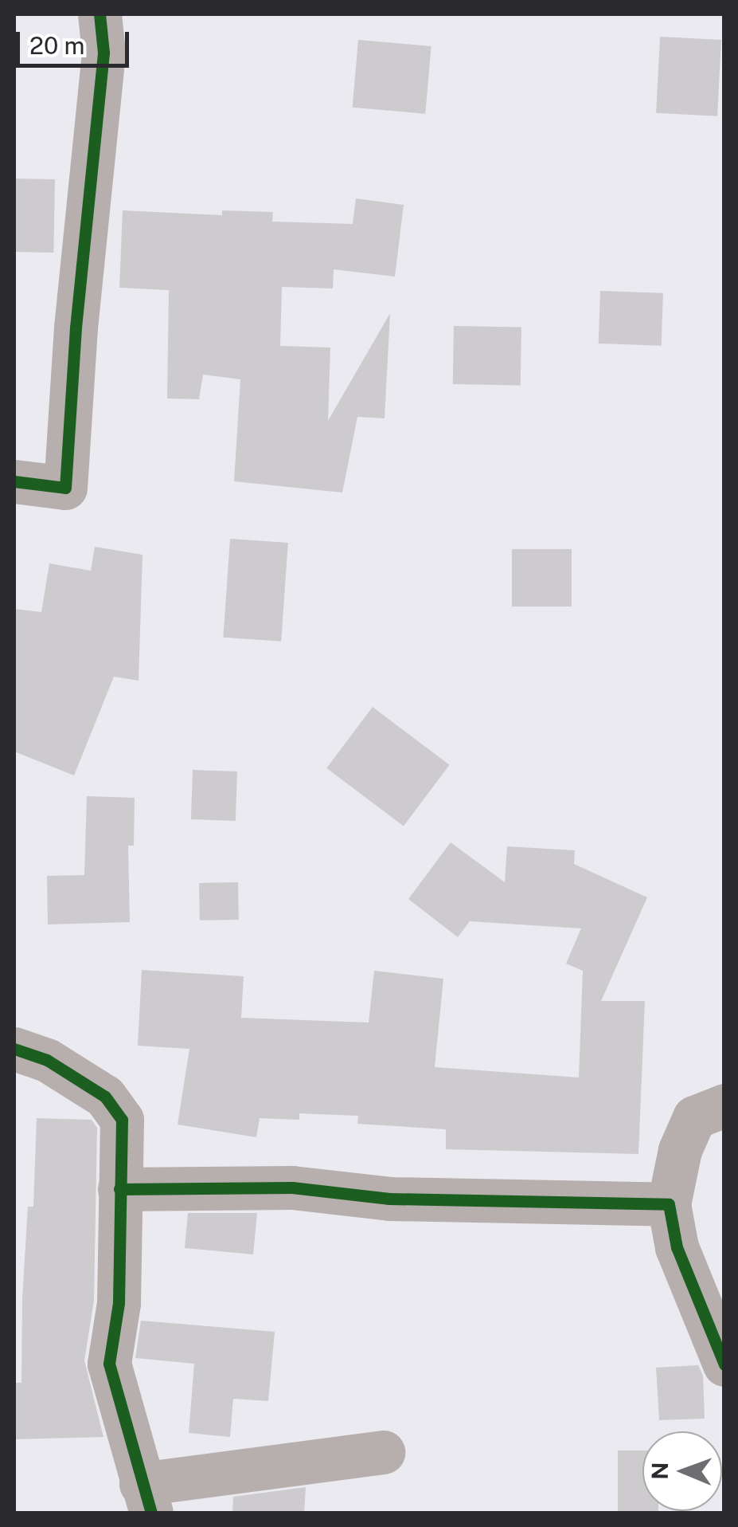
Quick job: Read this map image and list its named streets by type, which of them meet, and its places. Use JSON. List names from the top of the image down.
{
  "scale_bar": "20 m",
  "north": "left"
}
